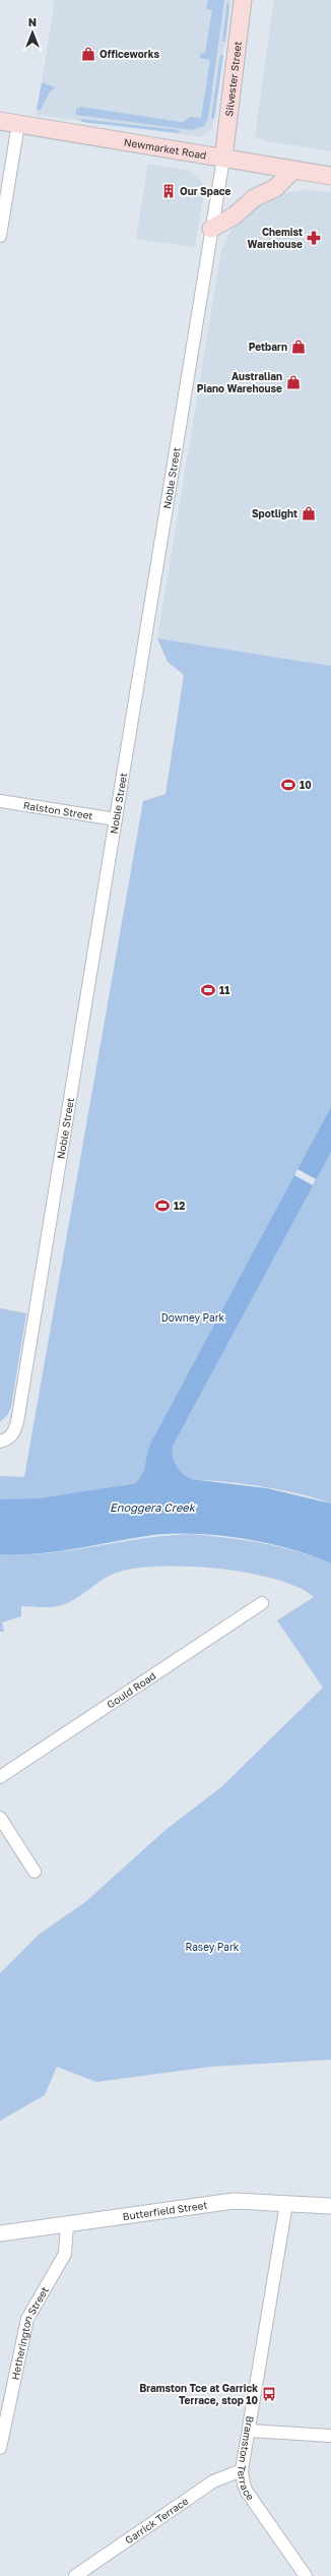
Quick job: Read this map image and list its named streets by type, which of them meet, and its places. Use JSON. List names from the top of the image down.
{
  "streets": {
    "main road": ["Silvester Street", "Newmarket Road"],
    "street": [
      "Noble Street",
      "Ralston Street",
      "Gould Road",
      "Butterfield Street",
      "Hetherington Street",
      "Bramston Terrace",
      "Garrick Terrace"
    ]
  },
  "crossings": [
    ["Silvester Street", "Newmarket Road"],
    ["Silvester Street", "Noble Street"],
    ["Newmarket Road", "Noble Street"],
    ["Noble Street", "Ralston Street"],
    ["Butterfield Street", "Hetherington Street"],
    ["Butterfield Street", "Bramston Terrace"],
    ["Bramston Terrace", "Garrick Terrace"]
  ],
  "water": ["Enoggera Creek"],
  "parks": ["Downey Park", "Rasey Park"],
  "places": {
    "shop": [
      "Officeworks",
      "Petbarn",
      "Australian Piano Warehouse",
      "Spotlight"
    ],
    "building": ["Our Space"],
    "pharmacy": ["Chemist Warehouse"],
    "sports": ["10", "11", "12"],
    "bus stop": ["Bramston Tce at Garrick Terrace, stop 10"]
  },
  "north": "top"
}
